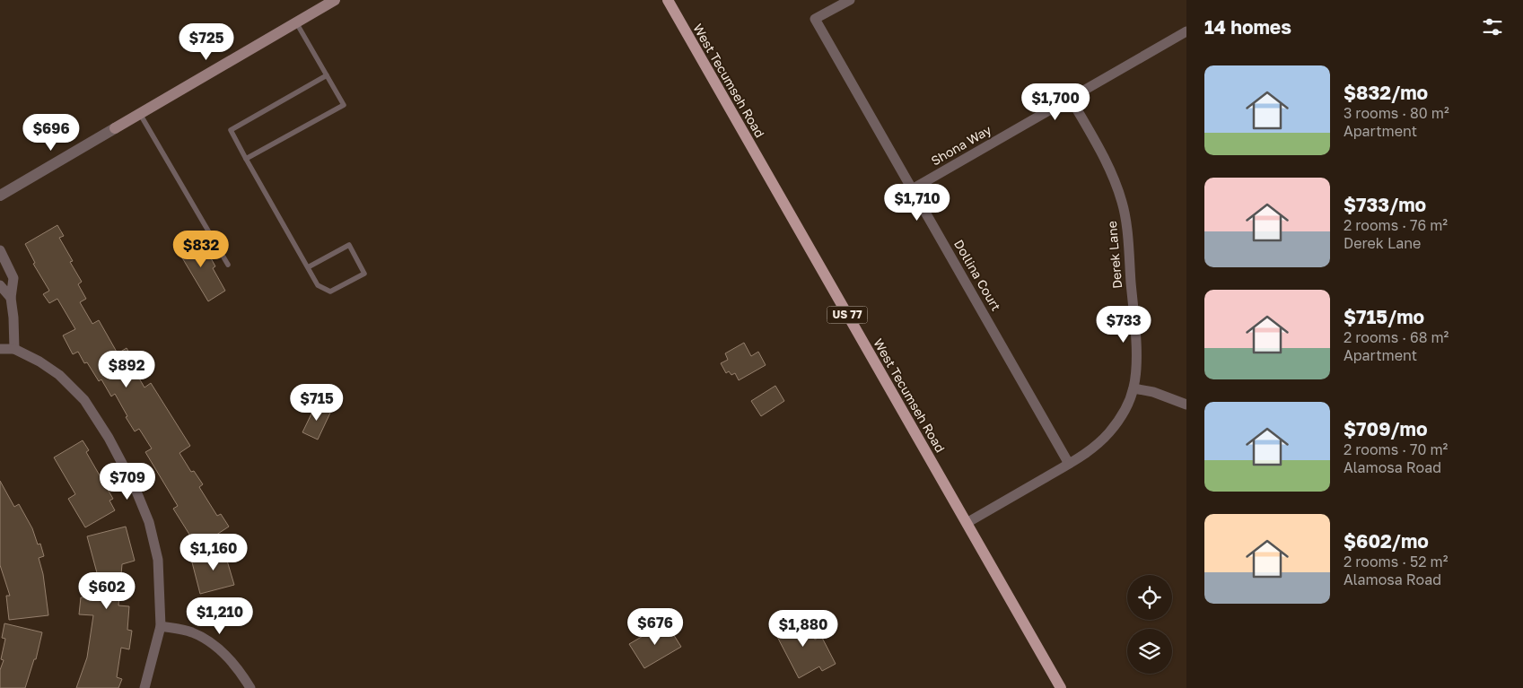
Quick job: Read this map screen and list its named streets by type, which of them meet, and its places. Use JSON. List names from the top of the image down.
{
  "streets": {
    "main road": ["West Tecumseh Road", "US 77"],
    "street": ["Shona Way", "Derek Lane", "Dollina Court"]
  },
  "crossings": [
    ["West Tecumseh Road", "Derek Lane"],
    ["Shona Way", "Derek Lane"],
    ["Shona Way", "Dollina Court"],
    ["Derek Lane", "Dollina Court"]
  ],
  "page": {
    "heading": "14 homes",
    "price": [
      "$725",
      "$1,700",
      "$696",
      "$1,710",
      "$832",
      "$733",
      "$892",
      "$715",
      "$709",
      "$1,160",
      "$602",
      "$1,210",
      "$676",
      "$1,880"
    ],
    "list": [
      {
        "name": "$832/mo",
        "note": "3 rooms · 80 m² · Apartment"
      },
      {
        "name": "$733/mo",
        "note": "2 rooms · 76 m² · Derek Lane"
      },
      {
        "name": "$715/mo",
        "note": "2 rooms · 68 m² · Apartment"
      },
      {
        "name": "$709/mo",
        "note": "2 rooms · 70 m² · Alamosa Road"
      },
      {
        "name": "$602/mo",
        "note": "2 rooms · 52 m² · Alamosa Road"
      }
    ]
  }
}
